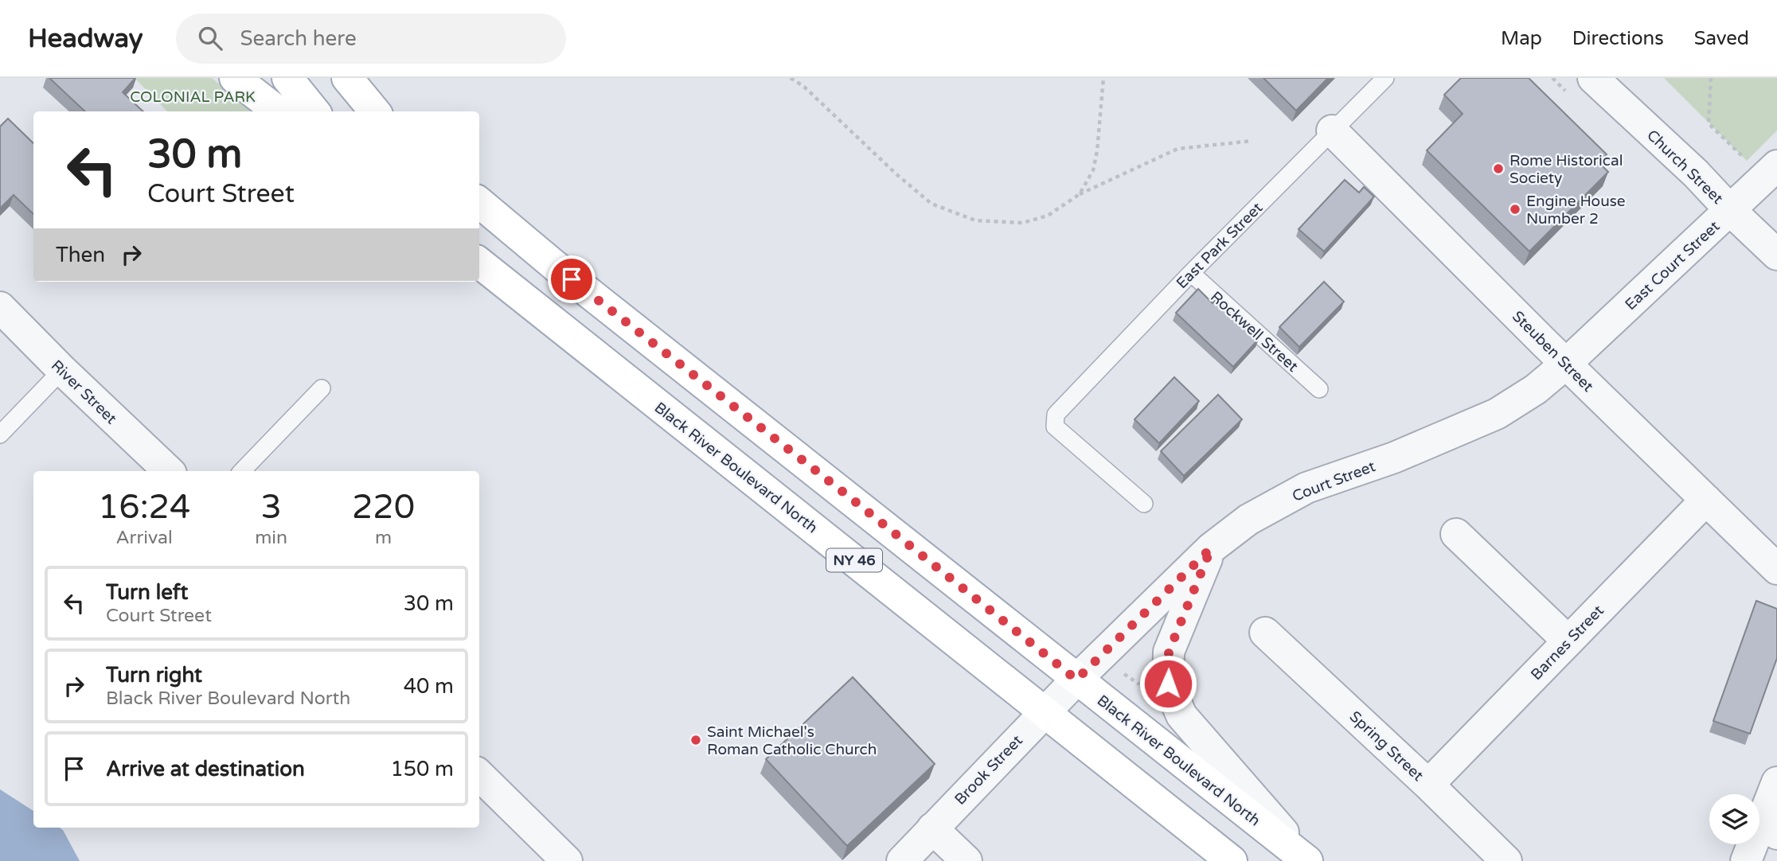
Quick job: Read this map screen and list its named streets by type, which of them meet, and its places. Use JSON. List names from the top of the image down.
{
  "streets": {
    "main road": ["Black River Boulevard North", "NY 46"],
    "street": [
      "Church Street",
      "East Court Street",
      "Steuben Street",
      "River Street",
      "Court Street",
      "Barnes Street",
      "Spring Street",
      "Brook Street"
    ],
    "lane": ["East Park Street", "Rockwell Street"]
  },
  "crossings": [
    ["Church Street", "East Court Street"],
    ["East Park Street", "Rockwell Street"],
    ["East Park Street", "Steuben Street"],
    ["East Court Street", "Steuben Street"],
    ["East Court Street", "Court Street"],
    ["Steuben Street", "Court Street"],
    ["Steuben Street", "Barnes Street"],
    ["Black River Boulevard North", "Court Street"],
    ["Black River Boulevard North", "Brook Street"],
    ["Court Street", "Brook Street"],
    ["Barnes Street", "Spring Street"]
  ],
  "parks": ["COLONIAL PARK"],
  "places": ["Rome Historical Society", "Engine House Number 2", "Saint Michael's Roman Catholic Church"],
  "page": {
    "header": "Headway",
    "search": "Search here",
    "nav": ["Map", "Directions", "Saved"],
    "turn": ["30 m", "Court Street"],
    "then": "Then",
    "eta": [
      "16:24",
      "Arrival",
      "3",
      "min",
      "220",
      "m"
    ],
    "list": [
      {
        "name": "Turn left",
        "note": "Court Street",
        "value": "30 m"
      },
      {
        "name": "Turn right",
        "note": "Black River Boulevard North",
        "value": "40 m"
      },
      {
        "name": "Arrive at destination",
        "value": "150 m"
      }
    ]
  }
}
